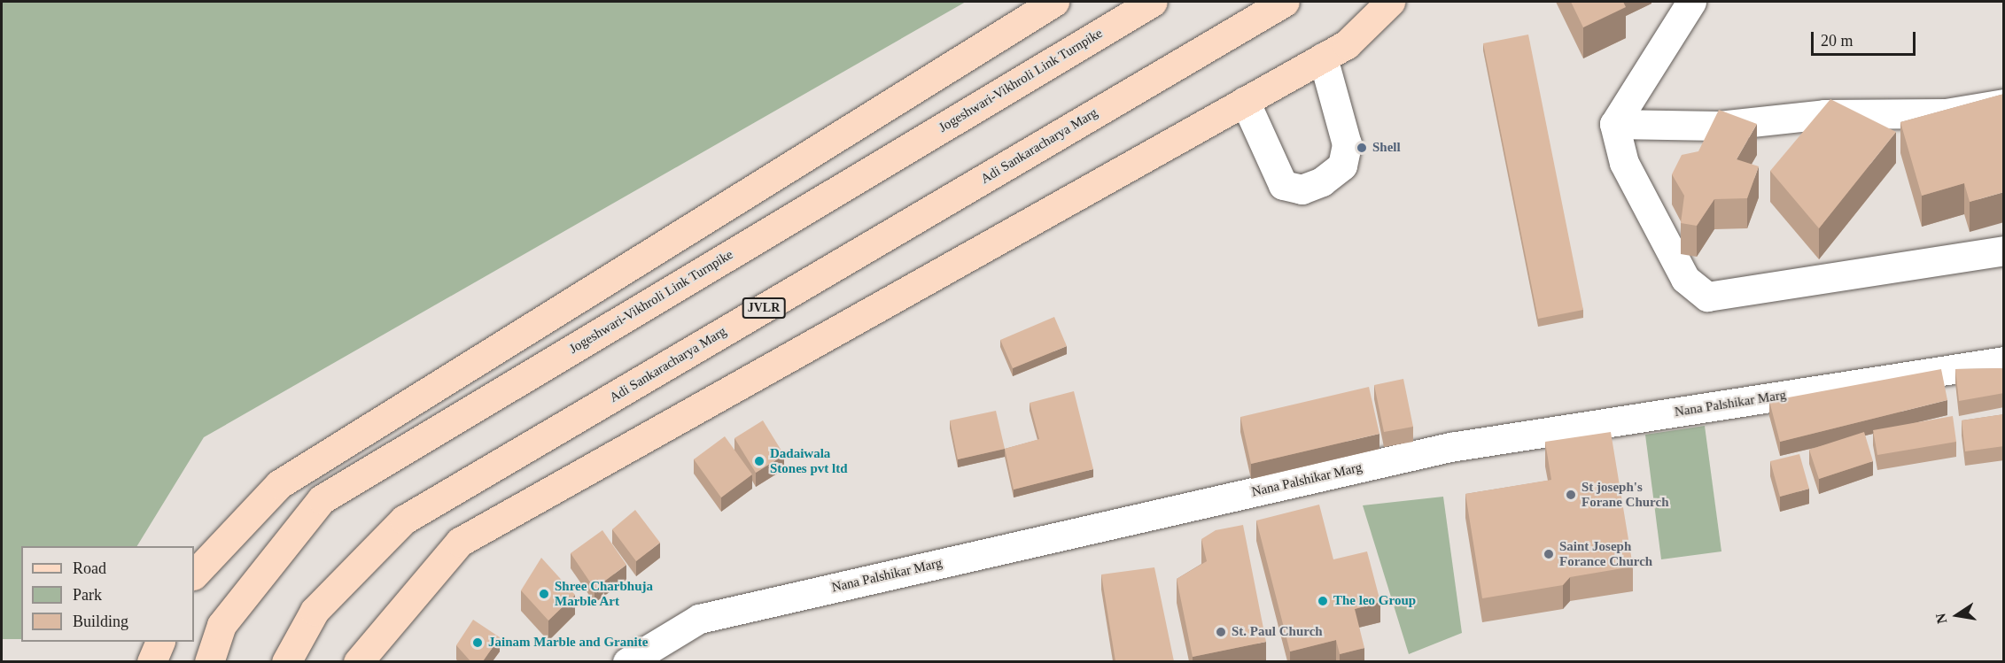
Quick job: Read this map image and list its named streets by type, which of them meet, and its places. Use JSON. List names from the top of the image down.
{
  "streets": {
    "main road": ["Jogeshwari-Vikhroli Link Turnpike", "Adi Sankaracharya Marg", "JVLR"],
    "street": ["Nana Palshikar Marg"]
  },
  "places": [
    "Shell",
    "Dadaiwala Stones pvt ltd",
    "St joseph's Forane Church",
    "Saint Joseph Forance Church",
    "Shree Charbhuja Marble Art",
    "The leo Group",
    "St. Paul Church",
    "Jainam Marble and Granite"
  ],
  "legend": ["Road", "Park", "Building"],
  "scale_bar": "20 m",
  "north": "left"
}
